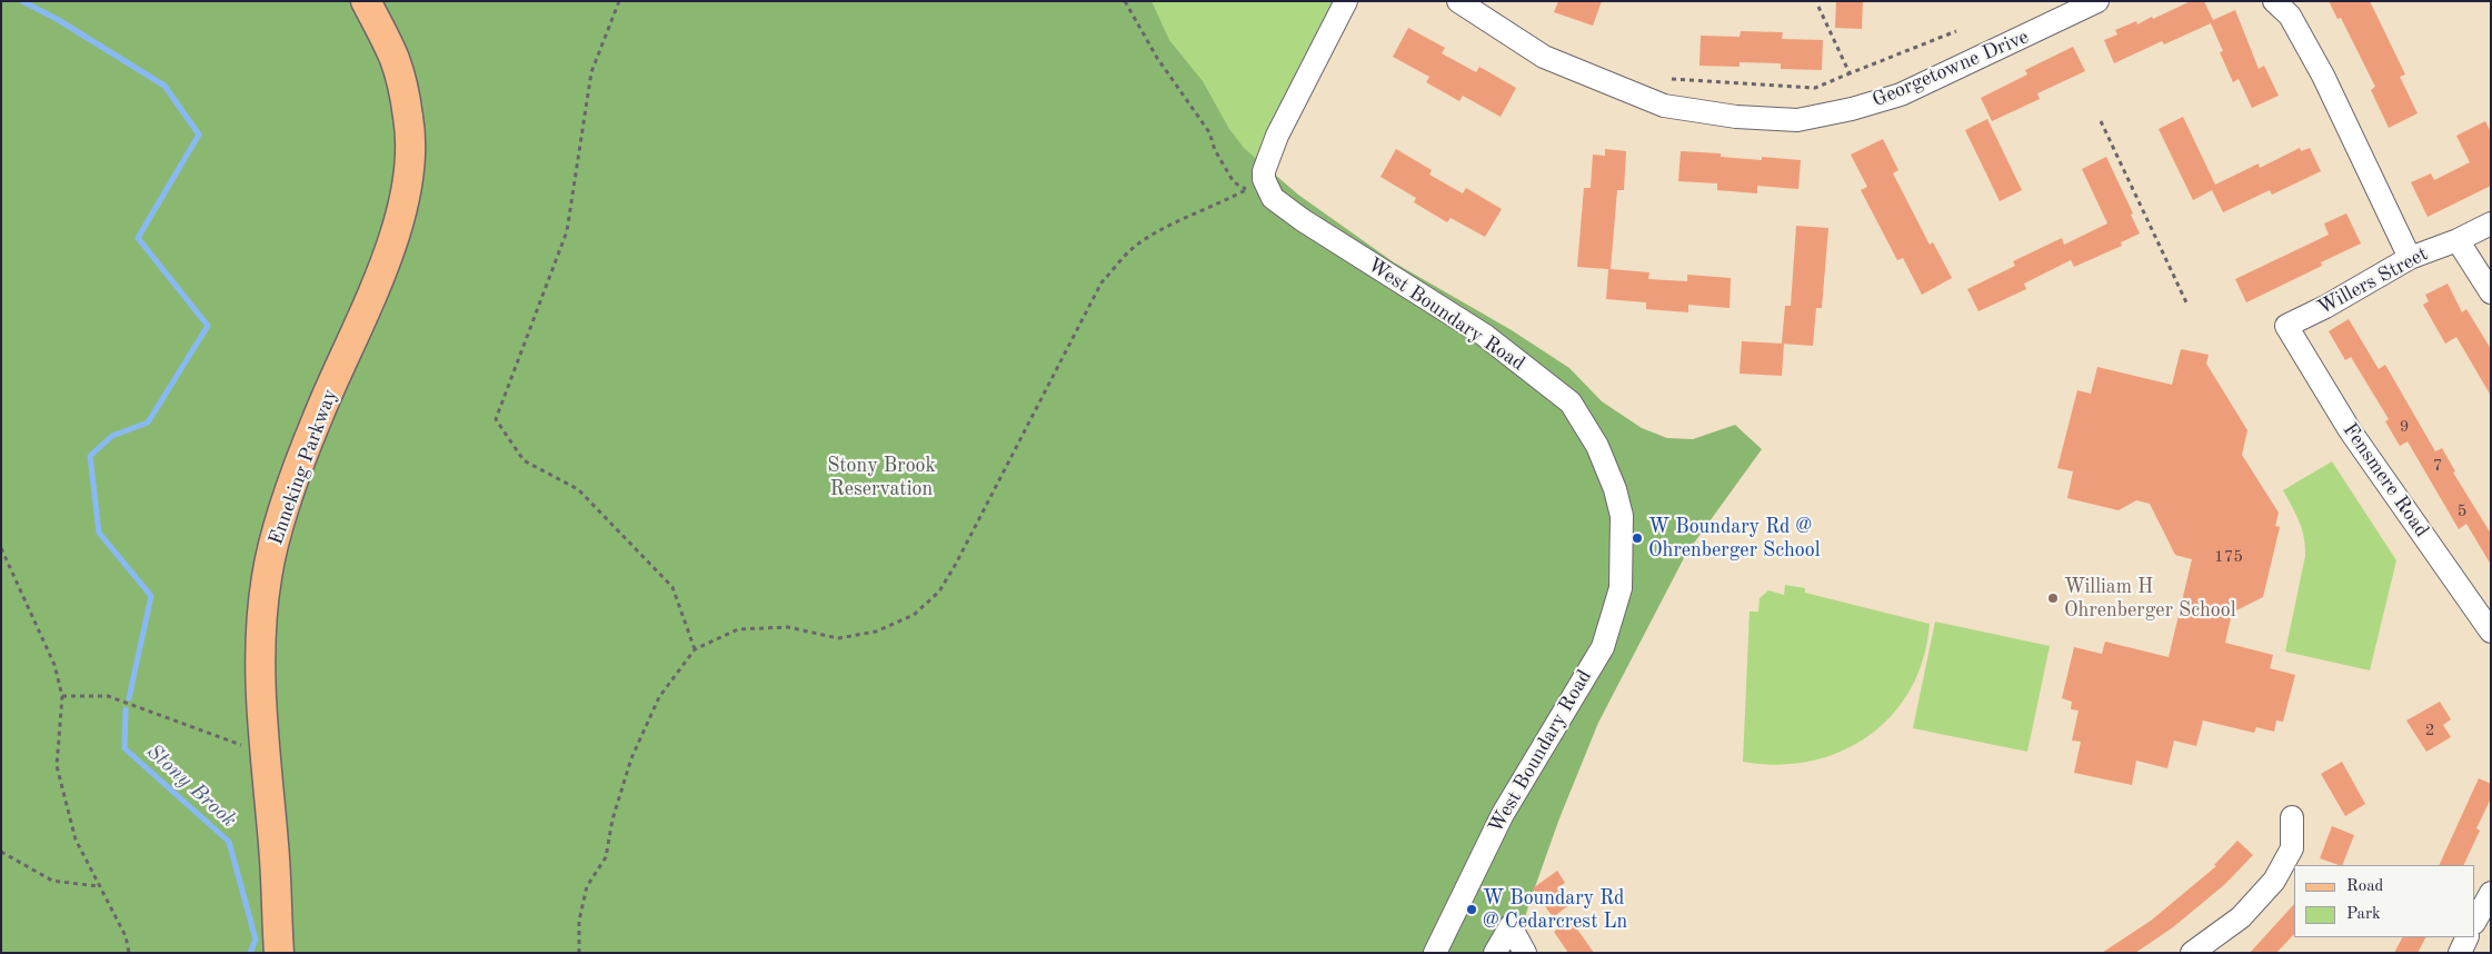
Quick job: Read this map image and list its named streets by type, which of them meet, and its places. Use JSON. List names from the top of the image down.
{
  "streets": {
    "main road": ["Enneking Parkway"],
    "street": [
      "Georgetowne Drive",
      "Willers Street",
      "West Boundary Road",
      "Fensmere Road"
    ]
  },
  "crossings": [
    ["Willers Street", "Fensmere Road"]
  ],
  "water": ["Stony Brook"],
  "parks": ["Stony Brook Reservation"],
  "places": ["W Boundary Rd @ Ohrenberger School", "William H Ohrenberger School", "W Boundary Rd @ Cedarcrest Ln"],
  "house_numbers": [
    "9",
    "7",
    "5",
    "175",
    "2"
  ],
  "legend": ["Road", "Park"]
}
